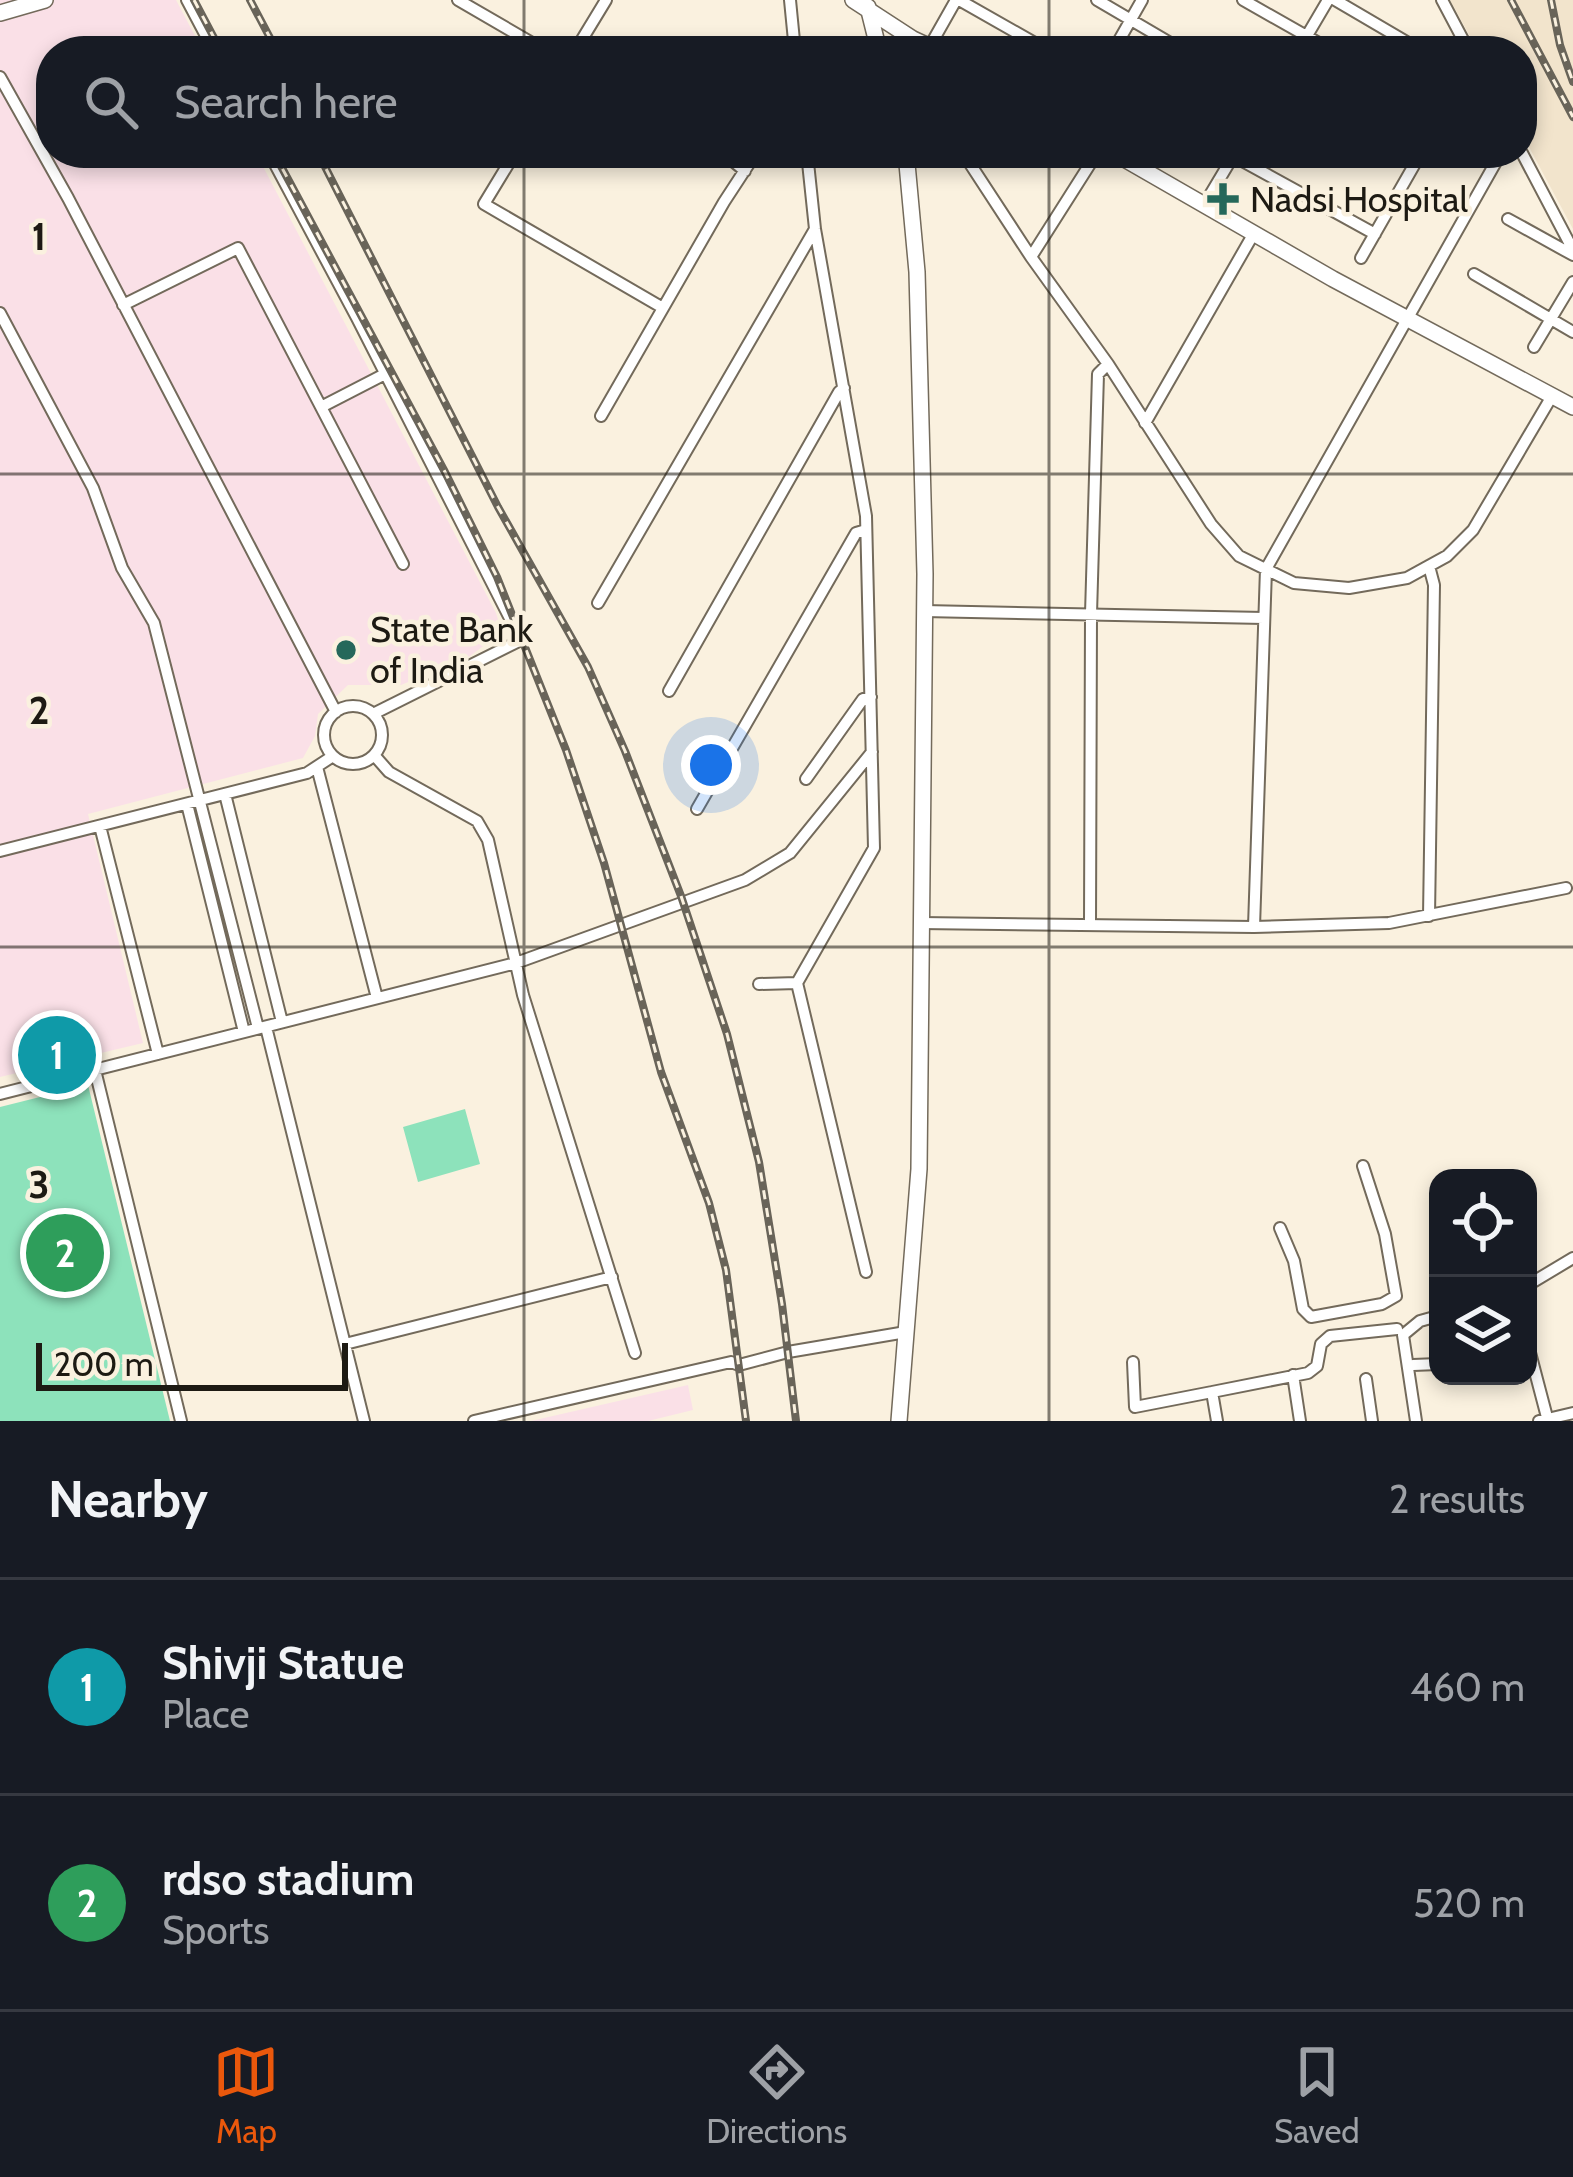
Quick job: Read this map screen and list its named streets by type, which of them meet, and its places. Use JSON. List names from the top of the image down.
{
  "places": {
    "health": ["Nadsi Hospital"],
    "other": ["State Bank of India"]
  },
  "scale_bar": "200 m",
  "page": {
    "search": "Search here",
    "pins": ["1", "2"],
    "scale": "200 m",
    "heading": ["Nearby", "2 results"],
    "list": [
      {
        "mark": "1",
        "name": "Shivji Statue",
        "note": "Place",
        "value": "460 m"
      },
      {
        "mark": "2",
        "name": "rdso stadium",
        "note": "Sports",
        "value": "520 m"
      }
    ],
    "nav": ["Map", "Directions", "Saved"]
  },
  "grid": {
    "rows": ["1", "2", "3"]
  }
}
